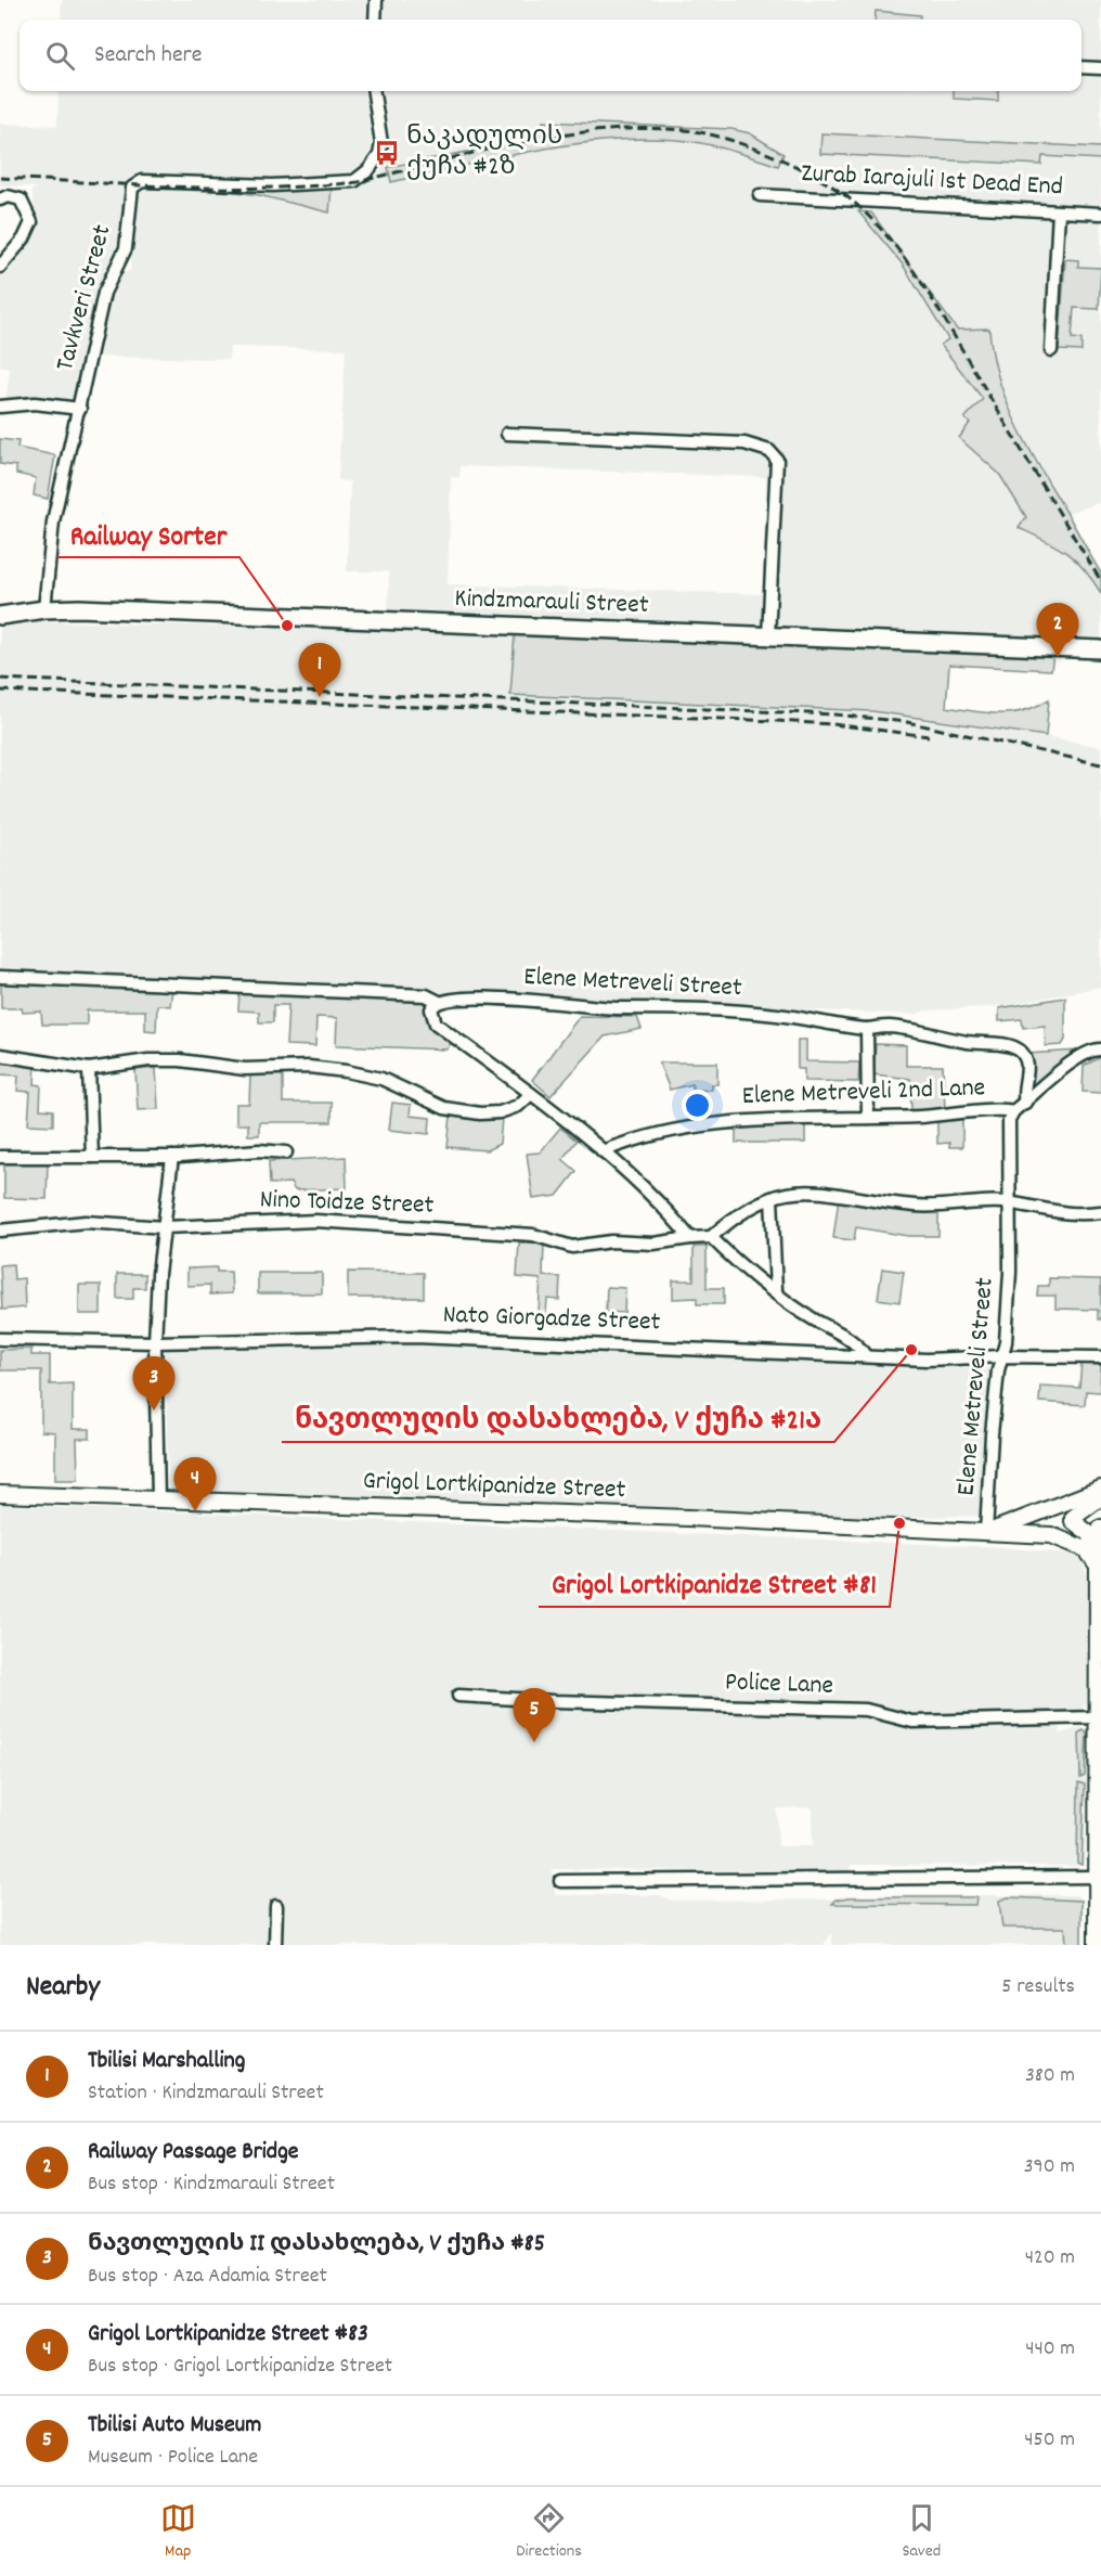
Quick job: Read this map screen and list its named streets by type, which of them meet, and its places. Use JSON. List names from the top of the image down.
{
  "streets": {
    "main road": ["Kindzmarauli Street"],
    "street": [
      "Zurab Iarajuli 1st Dead End",
      "Tavkveri Street",
      "Elene Metreveli Street",
      "Elene Metreveli 2nd Lane",
      "Nino Toidze Street",
      "Nato Giorgadze Street",
      "Grigol Lortkipanidze Street",
      "Police Lane"
    ]
  },
  "crossings": [
    ["Tavkveri Street", "Kindzmarauli Street"],
    ["Elene Metreveli Street", "Elene Metreveli 2nd Lane"],
    ["Elene Metreveli Street", "Nato Giorgadze Street"],
    ["Elene Metreveli Street", "Grigol Lortkipanidze Street"]
  ],
  "places": {
    "bus stop": ["ნაკადულის ქუჩა #2ზ"],
    "other": ["Railway Sorter", "ნავთლუღის დასახლება, V ქუჩა #21ა", "Grigol Lortkipanidze Street #81"]
  },
  "page": {
    "search": "Search here",
    "pins": [
      "2",
      "1",
      "3",
      "4",
      "5"
    ],
    "heading": ["Nearby", "5 results"],
    "list": [
      {
        "mark": "1",
        "name": "Tbilisi Marshalling",
        "note": "Station · Kindzmarauli Street",
        "value": "380 m"
      },
      {
        "mark": "2",
        "name": "Railway Passage Bridge",
        "note": "Bus stop · Kindzmarauli Street",
        "value": "390 m"
      },
      {
        "mark": "3",
        "name": "ნავთლუღის II დასახლება, V ქუჩა #85",
        "note": "Bus stop · Aza Adamia Street",
        "value": "420 m"
      },
      {
        "mark": "4",
        "name": "Grigol Lortkipanidze Street #83",
        "note": "Bus stop · Grigol Lortkipanidze Street",
        "value": "440 m"
      },
      {
        "mark": "5",
        "name": "Tbilisi Auto Museum",
        "note": "Museum · Police Lane",
        "value": "450 m"
      }
    ],
    "nav": ["Map", "Directions", "Saved"]
  }
}
